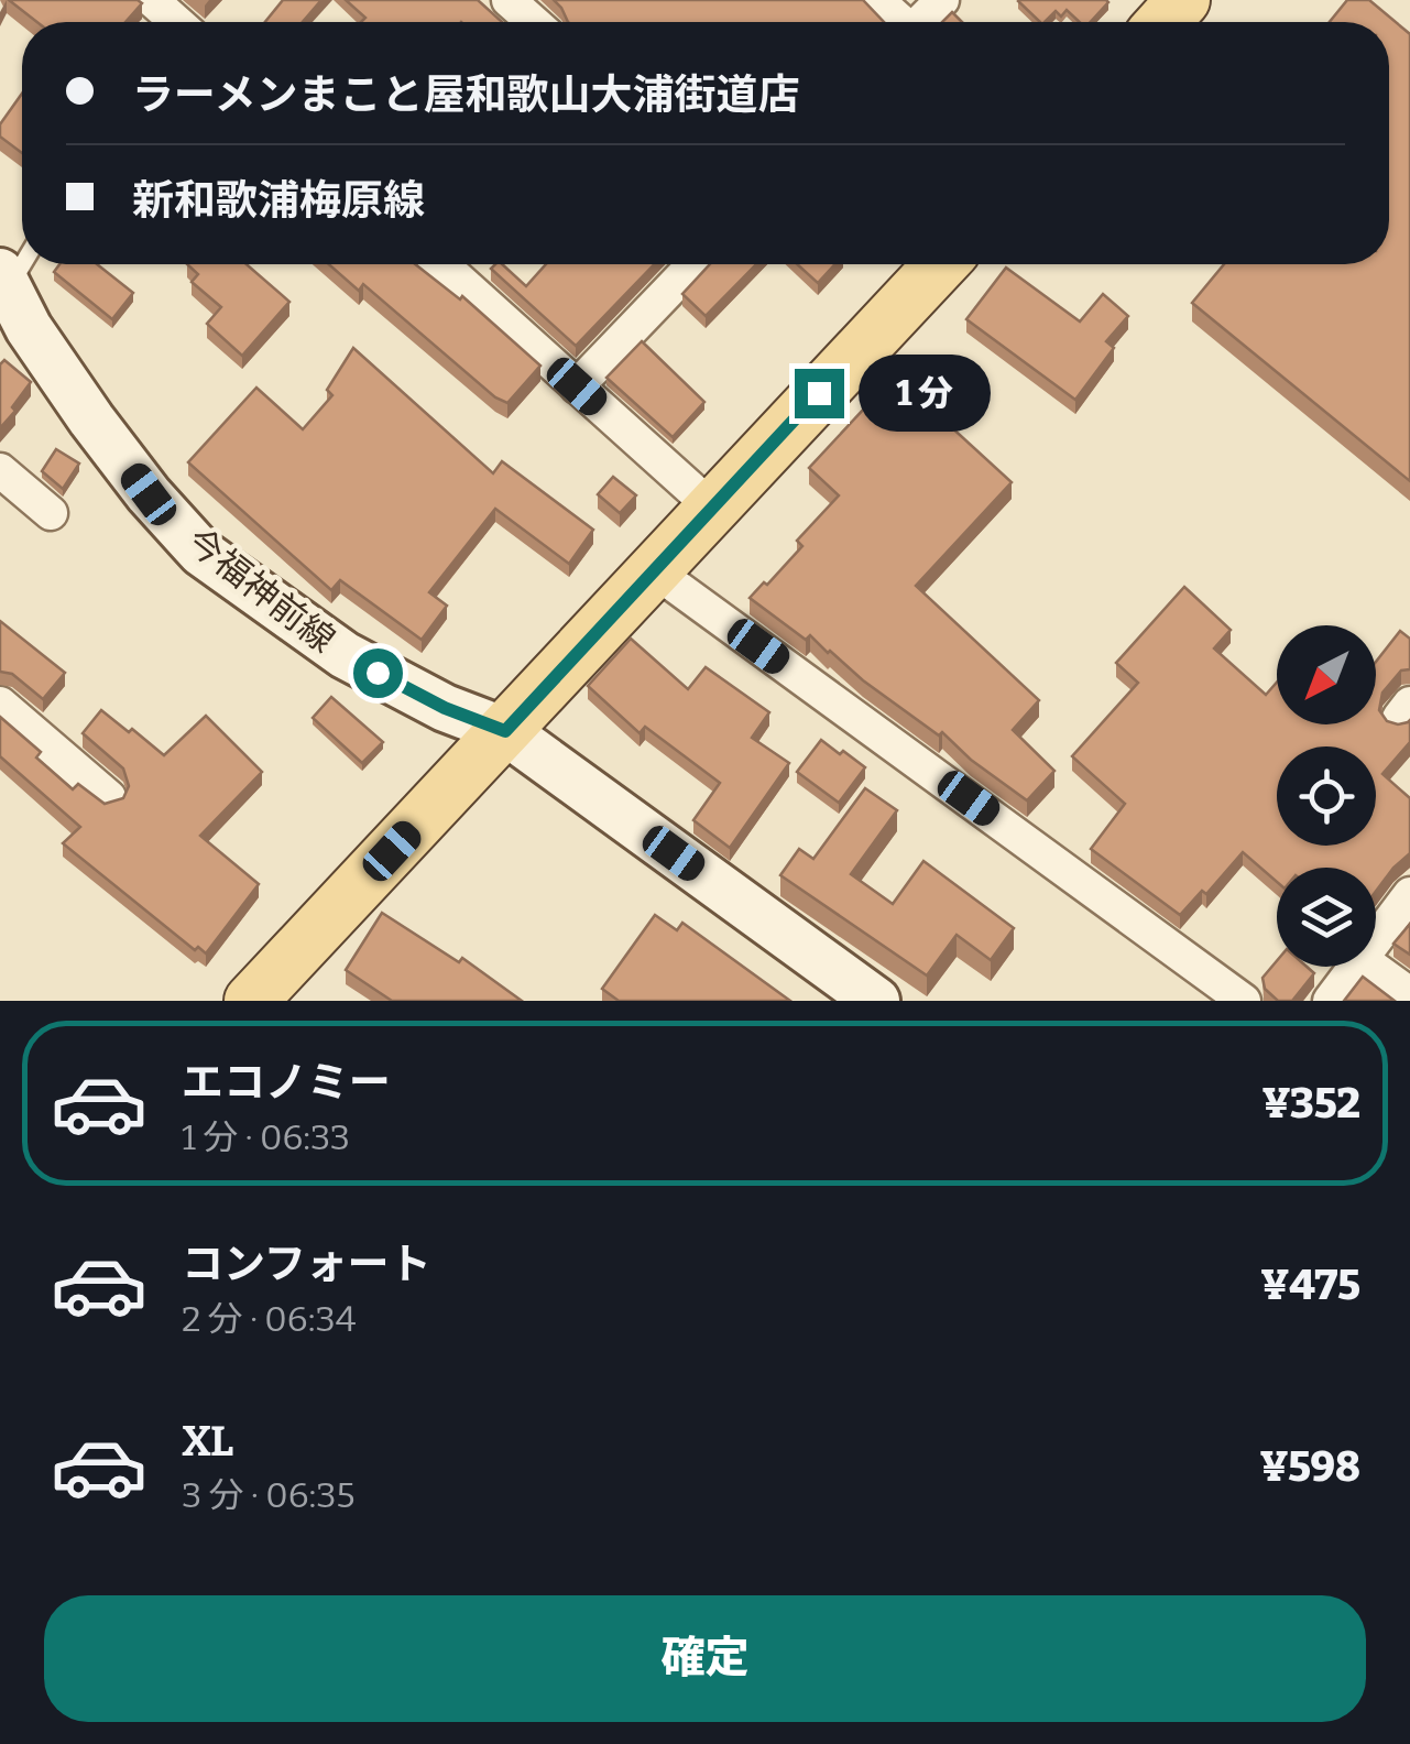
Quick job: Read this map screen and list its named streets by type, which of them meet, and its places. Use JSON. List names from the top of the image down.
{
  "streets": {
    "street": ["今福神前線"]
  },
  "north": "bottom left",
  "page": {
    "banner": ["ラーメンまこと屋和歌山大浦街道店", "新和歌浦梅原線"],
    "bubble": "1 分",
    "list": [
      {
        "name": "エコノミー",
        "note": "1 分 · 06:33",
        "value": "¥352"
      },
      {
        "name": "コンフォート",
        "note": "2 分 · 06:34",
        "value": "¥475"
      },
      {
        "name": "XL",
        "note": "3 分 · 06:35",
        "value": "¥598"
      }
    ],
    "buttons": "確定"
  }
}
